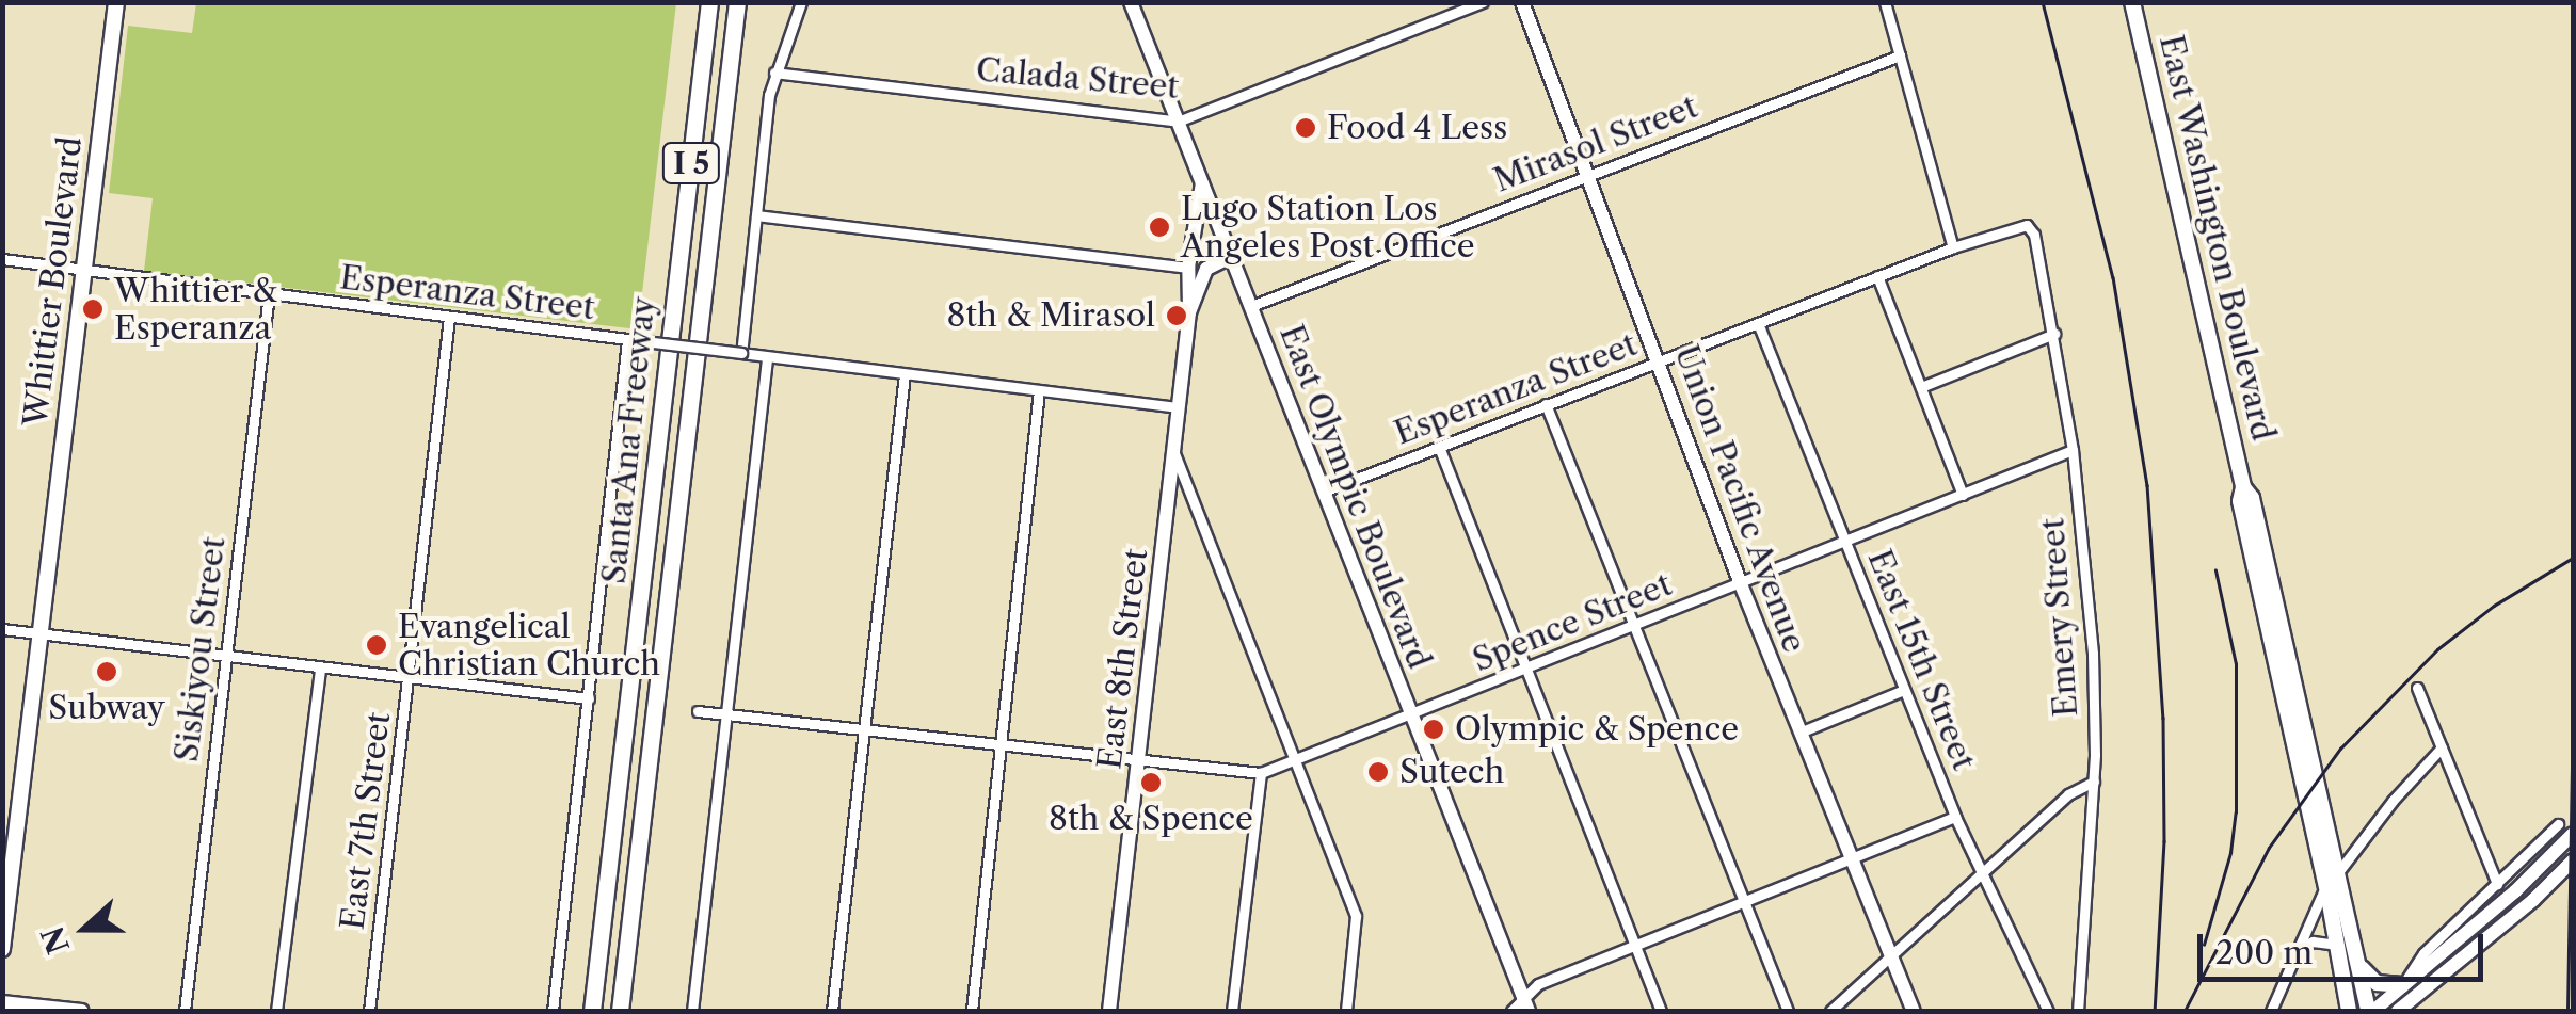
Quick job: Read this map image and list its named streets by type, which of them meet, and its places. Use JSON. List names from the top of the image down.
{
  "streets": {
    "highway": ["I 5", "Santa Ana Freeway"],
    "main road": [
      "East Washington Boulevard",
      "Whittier Boulevard",
      "East Olympic Boulevard",
      "Union Pacific Avenue",
      "East 8th Street"
    ],
    "street": [
      "Calada Street",
      "Mirasol Street",
      "Esperanza Street",
      "Emery Street",
      "Spence Street",
      "Siskiyou Street",
      "East 15th Street",
      "East 7th Street"
    ]
  },
  "crossings": [
    ["Calada Street", "East Olympic Boulevard"],
    ["Mirasol Street", "East Olympic Boulevard"],
    ["Mirasol Street", "Union Pacific Avenue"],
    ["Whittier Boulevard", "Esperanza Street"],
    ["Esperanza Street", "East Olympic Boulevard"],
    ["Esperanza Street", "Union Pacific Avenue"],
    ["Esperanza Street", "Emery Street"],
    ["Esperanza Street", "Siskiyou Street"],
    ["Esperanza Street", "East 8th Street"],
    ["Esperanza Street", "East 15th Street"],
    ["Esperanza Street", "East 7th Street"],
    ["East Olympic Boulevard", "Spence Street"],
    ["East Olympic Boulevard", "East 8th Street"],
    ["Union Pacific Avenue", "Spence Street"],
    ["Emery Street", "Spence Street"],
    ["Spence Street", "East 8th Street"],
    ["Spence Street", "East 15th Street"]
  ],
  "places": [
    "Food 4 Less",
    "Lugo Station Los Angeles Post Office",
    "Whittier & Esperanza",
    "8th & Mirasol",
    "Evangelical Christian Church",
    "Subway",
    "Olympic & Spence",
    "Sutech",
    "8th & Spence"
  ],
  "scale_bar": "200 m",
  "north": "left"
}
